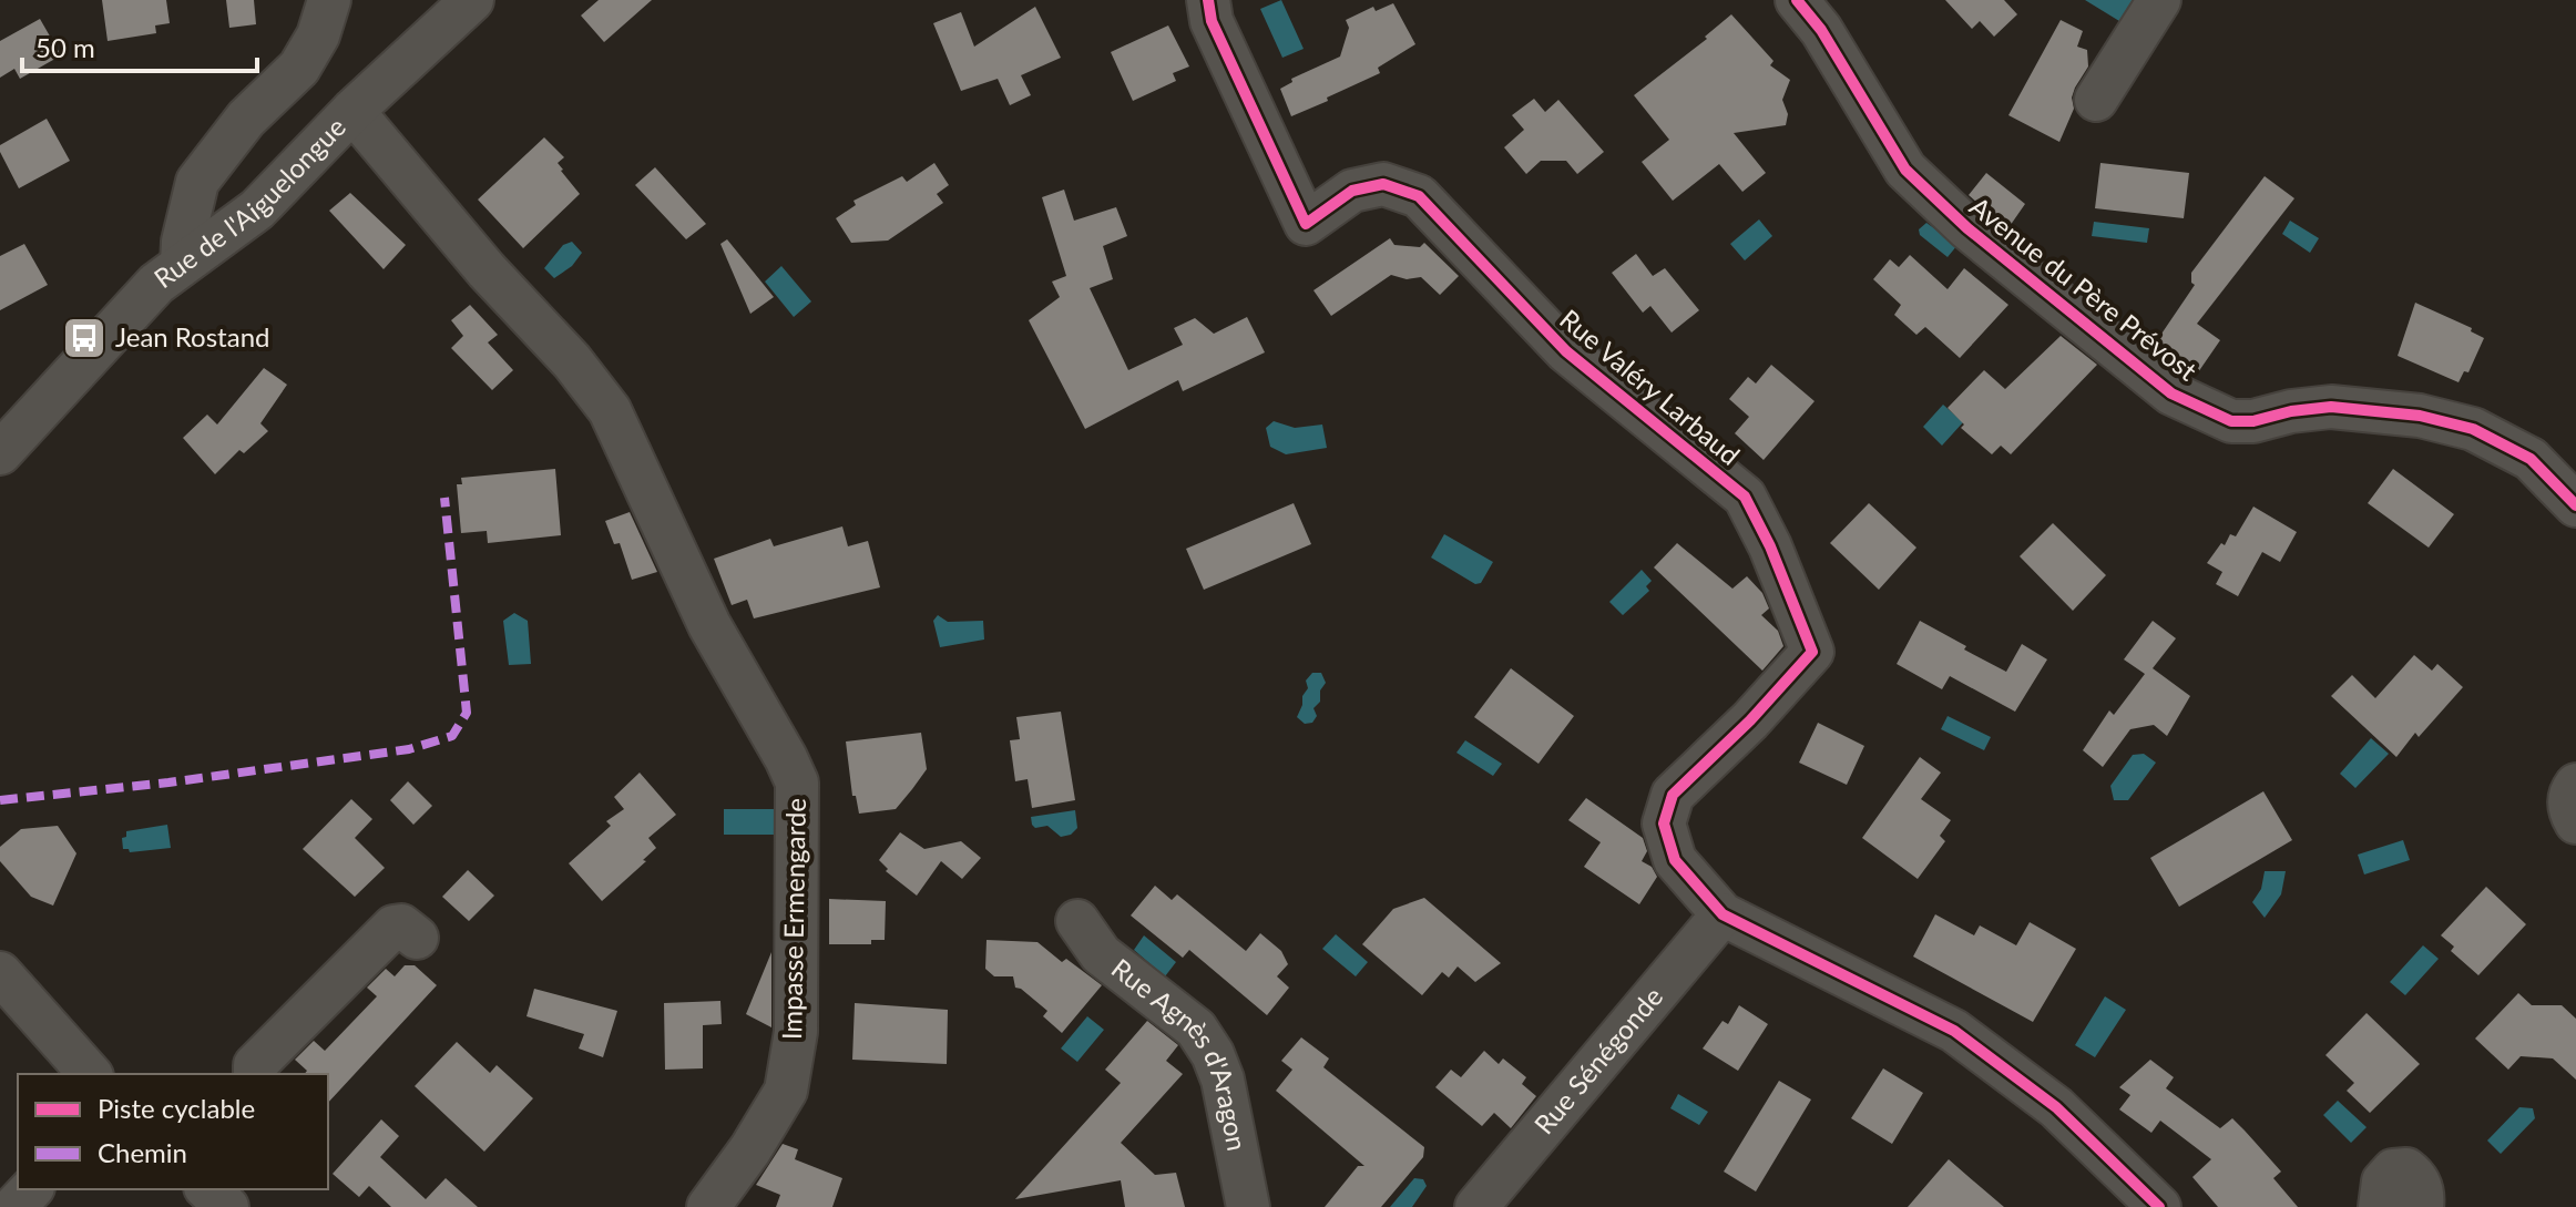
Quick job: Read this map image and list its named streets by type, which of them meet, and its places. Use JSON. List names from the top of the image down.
{
  "streets": {
    "street": [
      "Rue de l'Aiguelongue",
      "Avenue du Père Prévost",
      "Rue Valéry Larbaud",
      "Impasse Ermengarde",
      "Rue Agnès d'Aragon",
      "Rue Sénégonde"
    ]
  },
  "crossings": [
    ["Rue de l'Aiguelongue", "Impasse Ermengarde"],
    ["Rue Valéry Larbaud", "Rue Sénégonde"]
  ],
  "places": {
    "bus stop": ["Jean Rostand"]
  },
  "legend": ["Piste cyclable", "Chemin"],
  "scale_bar": "50 m"
}
